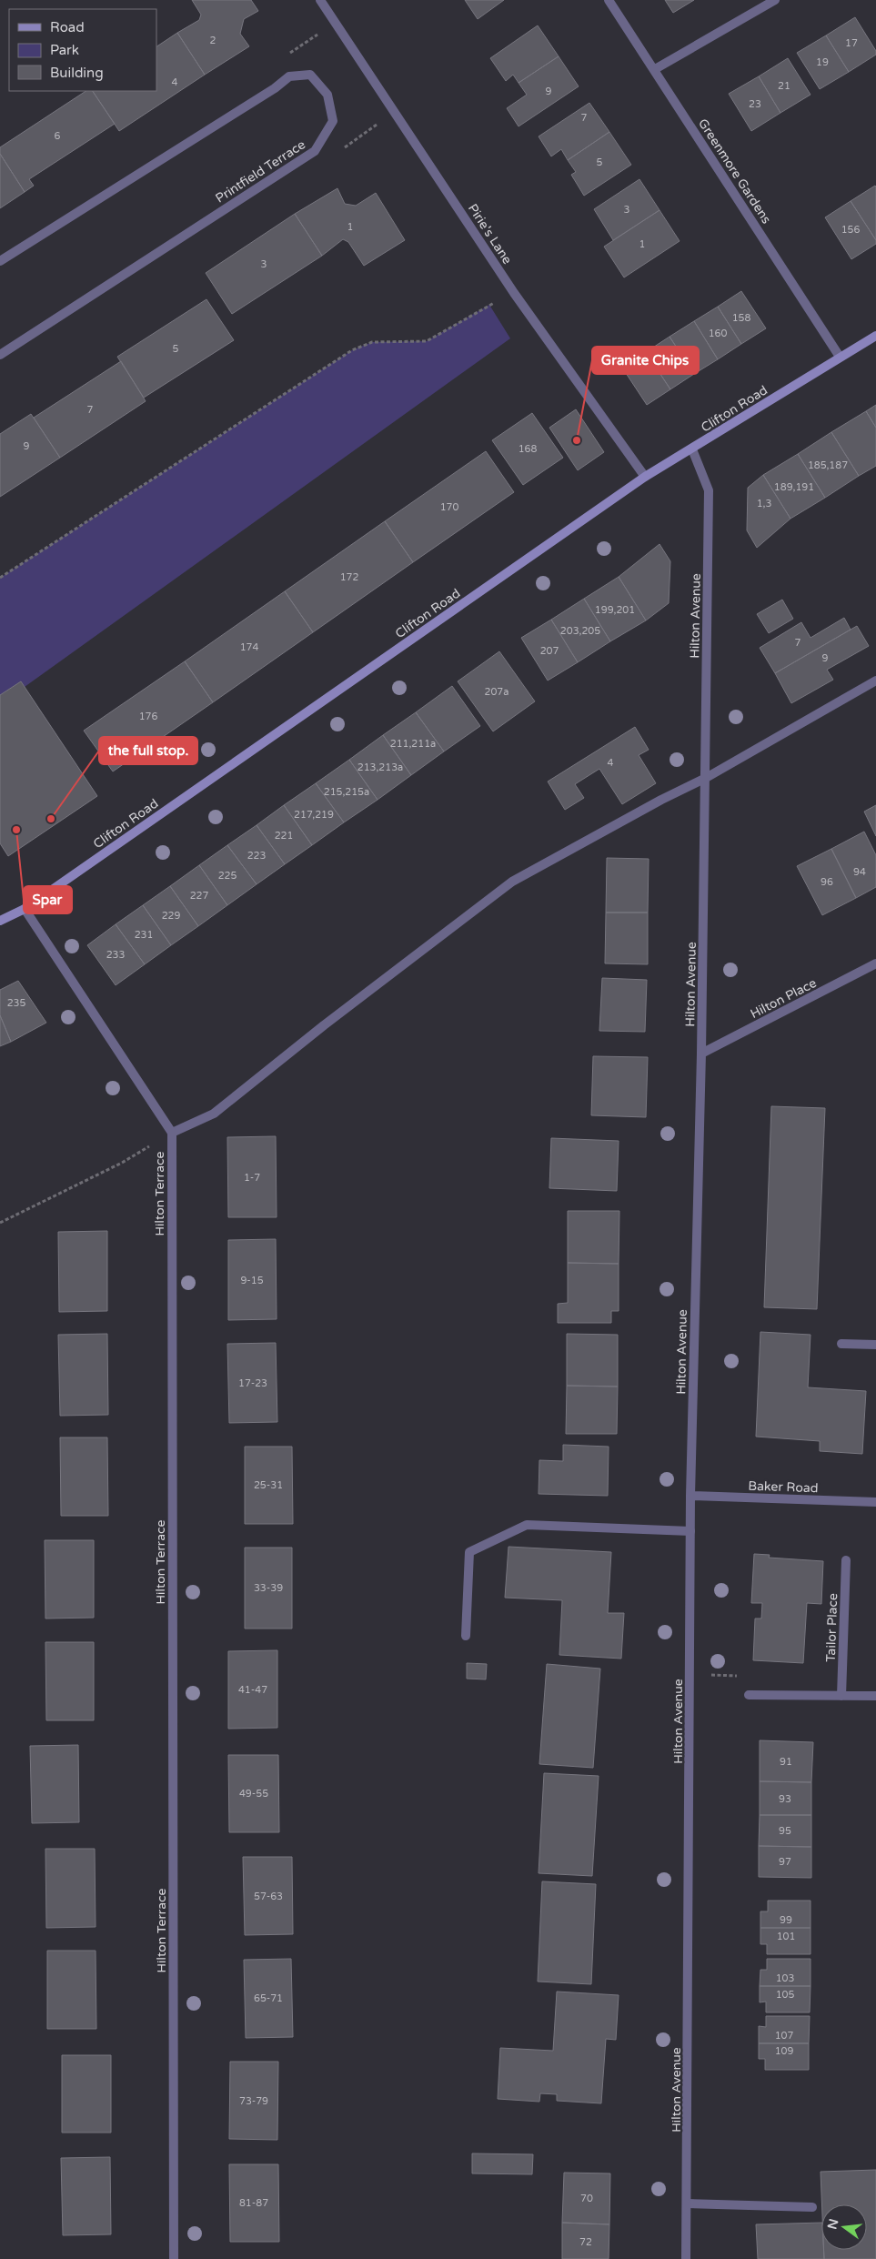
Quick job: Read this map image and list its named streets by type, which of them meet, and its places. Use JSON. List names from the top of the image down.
{
  "streets": {
    "street": [
      "Printfield Terrace",
      "Greenmore Gardens",
      "Pirie's Lane",
      "Clifton Road",
      "Hilton Avenue",
      "Hilton Place",
      "Hilton Terrace",
      "Baker Road",
      "Tailor Place"
    ]
  },
  "crossings": [
    ["Greenmore Gardens", "Clifton Road"],
    ["Pirie's Lane", "Clifton Road"],
    ["Clifton Road", "Hilton Avenue"],
    ["Hilton Avenue", "Hilton Place"],
    ["Hilton Avenue", "Baker Road"]
  ],
  "places": ["Granite Chips", "the full stop.", "Spar"],
  "house_numbers": [
    "2",
    "17",
    "19",
    "4",
    "21",
    "9",
    "23",
    "7",
    "6",
    "5",
    "3",
    "1",
    "156",
    "1",
    "3",
    "158",
    "160",
    "5",
    "7",
    "9",
    "168",
    "185,187",
    "189,191",
    "1,3",
    "170",
    "172",
    "199,201",
    "203,205",
    "7",
    "174",
    "207",
    "9",
    "207a",
    "176",
    "211,211a",
    "4",
    "213,213a",
    "215,215a",
    "217,219",
    "221",
    "223",
    "94",
    "225",
    "96",
    "227",
    "229",
    "231",
    "233",
    "235",
    "1-7",
    "9-15",
    "17-23",
    "25-31",
    "33-39",
    "41-47",
    "91",
    "49-55",
    "93",
    "95",
    "97",
    "57-63",
    "99",
    "101",
    "103",
    "105",
    "65-71",
    "107",
    "109",
    "73-79",
    "70",
    "81-87",
    "72"
  ],
  "legend": ["Road", "Park", "Building"],
  "north": "left"
}
